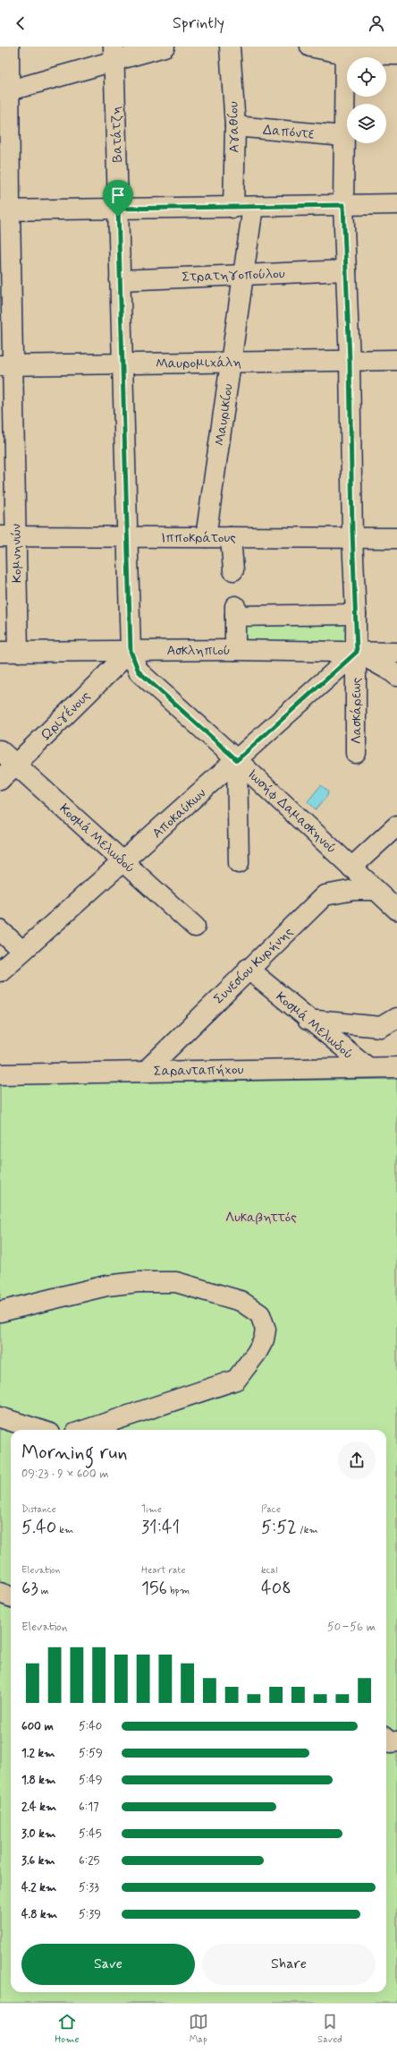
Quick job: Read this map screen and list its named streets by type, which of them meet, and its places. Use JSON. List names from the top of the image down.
{
  "streets": {
    "street": [
      "Αγαθίου",
      "Δαπόντε",
      "Βατάτζη",
      "Στρατηγοπούλου",
      "Μαυρομιχάλη",
      "Μαυρικίου",
      "Ιπποκράτους",
      "Κομνηνών",
      "Ασκληπιού",
      "Λασκάρεως",
      "Ωριγένους",
      "Ιωσήφ Δαμασκηνού",
      "Αποκαύκων",
      "Κοσμά Μελωδού",
      "Συνεσίου Κυρήνης",
      "Σαρανταπήχου"
    ]
  },
  "crossings": [
    ["Αγαθίου", "Δαπόντε"],
    ["Δαπόντε", "Λασκάρεως"],
    ["Βατάτζη", "Στρατηγοπούλου"],
    ["Βατάτζη", "Μαυρομιχάλη"],
    ["Βατάτζη", "Ιπποκράτους"],
    ["Βατάτζη", "Ασκληπιού"],
    ["Βατάτζη", "Ωριγένους"],
    ["Βατάτζη", "Ιωσήφ Δαμασκηνού"],
    ["Στρατηγοπούλου", "Μαυρικίου"],
    ["Στρατηγοπούλου", "Λασκάρεως"],
    ["Μαυρομιχάλη", "Μαυρικίου"],
    ["Μαυρομιχάλη", "Κομνηνών"],
    ["Μαυρομιχάλη", "Λασκάρεως"],
    ["Μαυρικίου", "Ιπποκράτους"],
    ["Ιπποκράτους", "Κομνηνών"],
    ["Ιπποκράτους", "Λασκάρεως"],
    ["Κομνηνών", "Ασκληπιού"],
    ["Ασκληπιού", "Λασκάρεως"],
    ["Ασκληπιού", "Ωριγένους"],
    ["Ασκληπιού", "Ιωσήφ Δαμασκηνού"],
    ["Ασκληπιού", "Αποκαύκων"],
    ["Λασκάρεως", "Αποκαύκων"],
    ["Ωριγένους", "Ιωσήφ Δαμασκηνού"],
    ["Ωριγένους", "Κοσμά Μελωδού"],
    ["Ιωσήφ Δαμασκηνού", "Αποκαύκων"],
    ["Ιωσήφ Δαμασκηνού", "Συνεσίου Κυρήνης"],
    ["Αποκαύκων", "Κοσμά Μελωδού"],
    ["Κοσμά Μελωδού", "Συνεσίου Κυρήνης"],
    ["Κοσμά Μελωδού", "Σαρανταπήχου"],
    ["Συνεσίου Κυρήνης", "Σαρανταπήχου"]
  ],
  "parks": ["Λυκαβηττός"],
  "page": {
    "header": "Sprintly",
    "heading": ["Morning run", "09:23 · 9 × 600 m"],
    "stats": [
      ["Distance", "5.40 km"],
      ["Time", "31:41"],
      ["Pace", "5:52 /km"],
      ["Elevation", "63 m"],
      ["Heart rate", "156 bpm"],
      ["kcal", "408"]
    ],
    "chart": ["Elevation", "50–56 m"],
    "list": [
      {
        "name": "600 m",
        "note": "5:40"
      },
      {
        "name": "1.2 km",
        "note": "5:59"
      },
      {
        "name": "1.8 km",
        "note": "5:49"
      },
      {
        "name": "2.4 km",
        "note": "6:17"
      },
      {
        "name": "3.0 km",
        "note": "5:45"
      },
      {
        "name": "3.6 km",
        "note": "6:25"
      },
      {
        "name": "4.2 km",
        "note": "5:33"
      },
      {
        "name": "4.8 km",
        "note": "5:39"
      }
    ],
    "buttons": ["Save", "Share"],
    "tabs": ["Home", "Map", "Saved"]
  }
}
